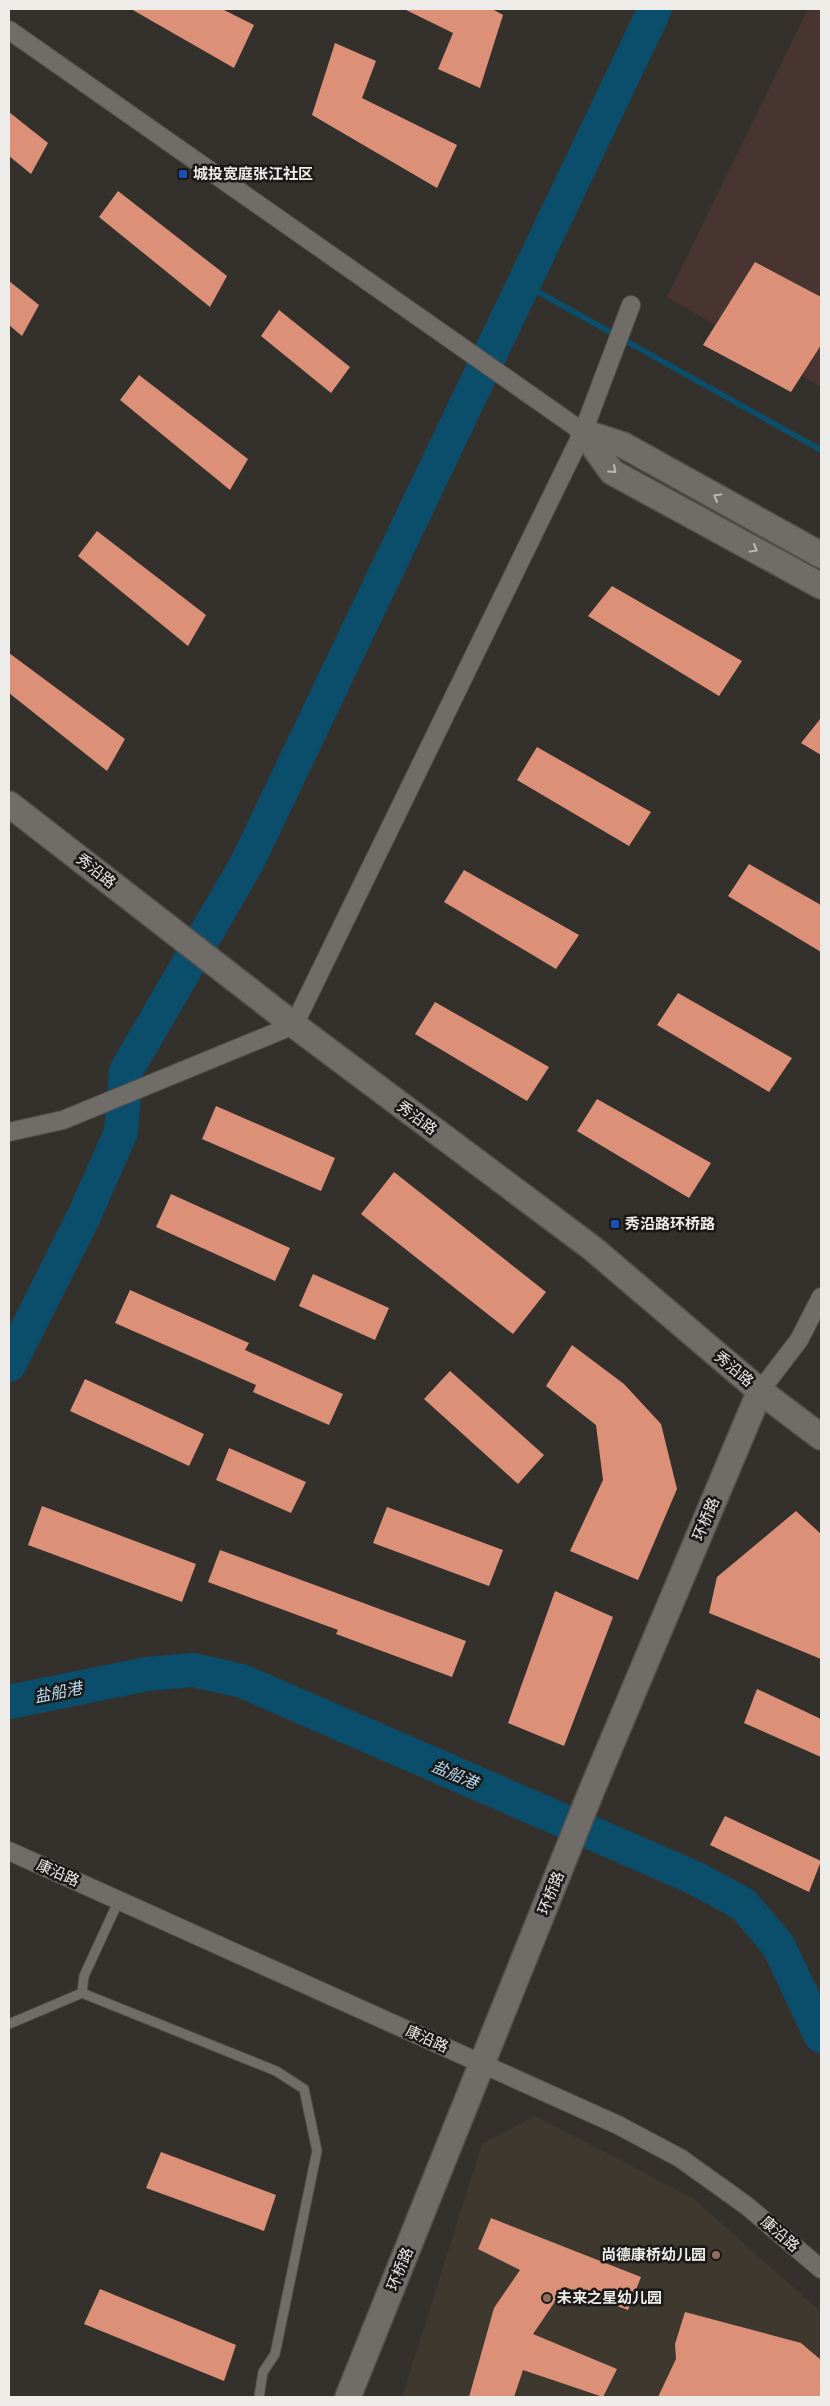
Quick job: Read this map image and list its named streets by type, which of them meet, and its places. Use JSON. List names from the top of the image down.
{
  "streets": {
    "street": ["秀沿路", "环桥路", "康沿路"]
  },
  "crossings": [
    ["秀沿路", "环桥路"],
    ["环桥路", "康沿路"]
  ],
  "water": ["盐船港"],
  "places": {
    "transit": ["城投宽庭张江社区", "秀沿路环桥路"],
    "other": ["尚德康桥幼儿园", "未来之星幼儿园"]
  }
}
